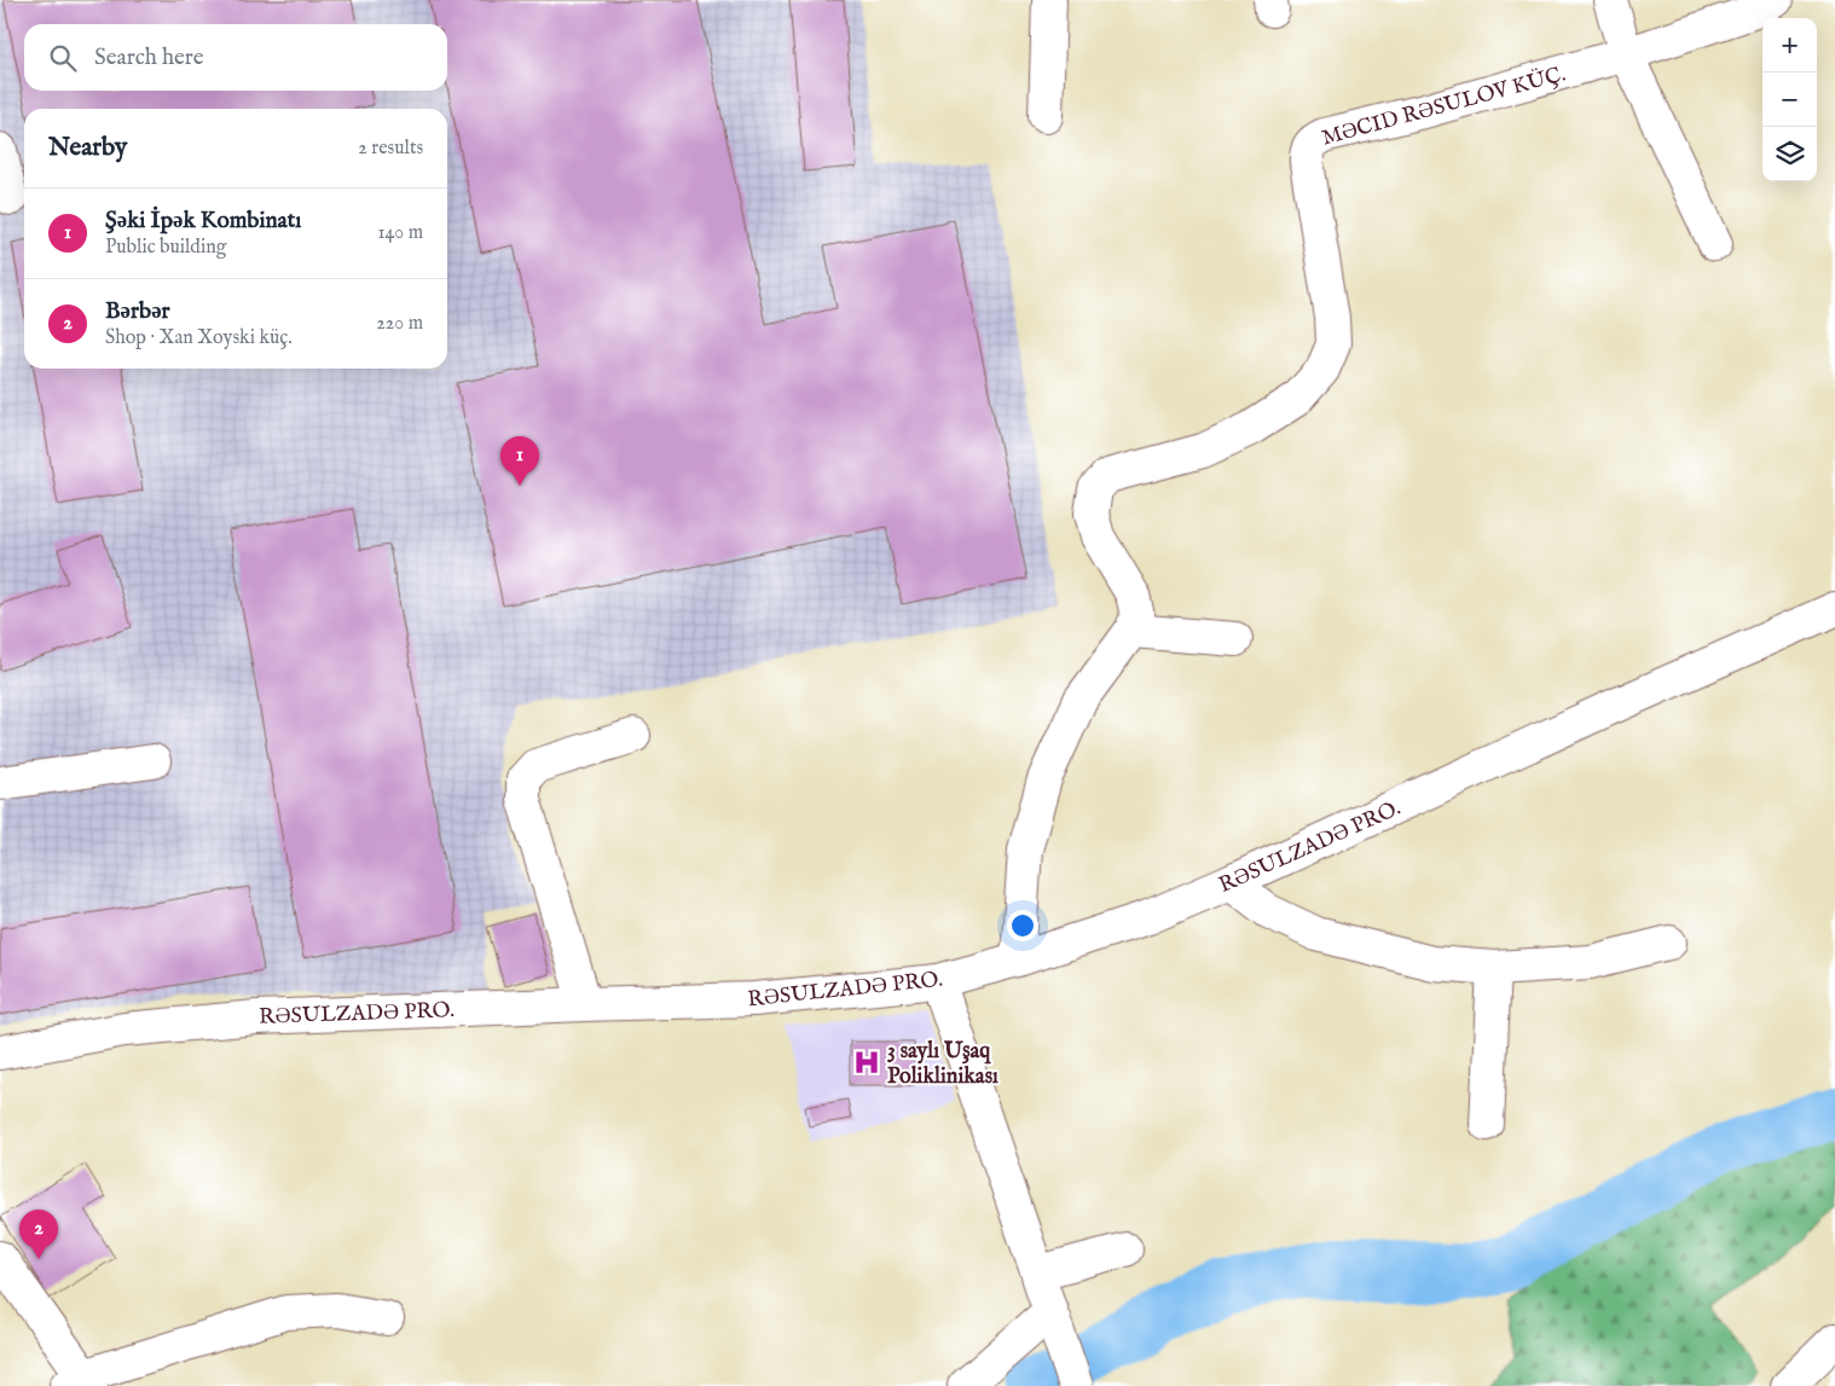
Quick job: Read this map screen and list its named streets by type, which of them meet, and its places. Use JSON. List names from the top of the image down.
{
  "streets": {
    "street": ["MƏCID RƏSULOV KÜÇ.", "RƏSULZADƏ PRO."]
  },
  "places": {
    "hospital": ["3 saylı Uşaq Poliklinikası"]
  },
  "page": {
    "map_buttons": ["+", "−"],
    "search": "Search here",
    "heading": ["Nearby", "2 results"],
    "list": [
      {
        "mark": "1",
        "name": "Şəki İpək Kombinatı",
        "note": "Public building",
        "value": "140 m"
      },
      {
        "mark": "2",
        "name": "Bərbər",
        "note": "Shop · Xan Xoyski küç.",
        "value": "220 m"
      }
    ],
    "pins": ["1", "2"]
  }
}
